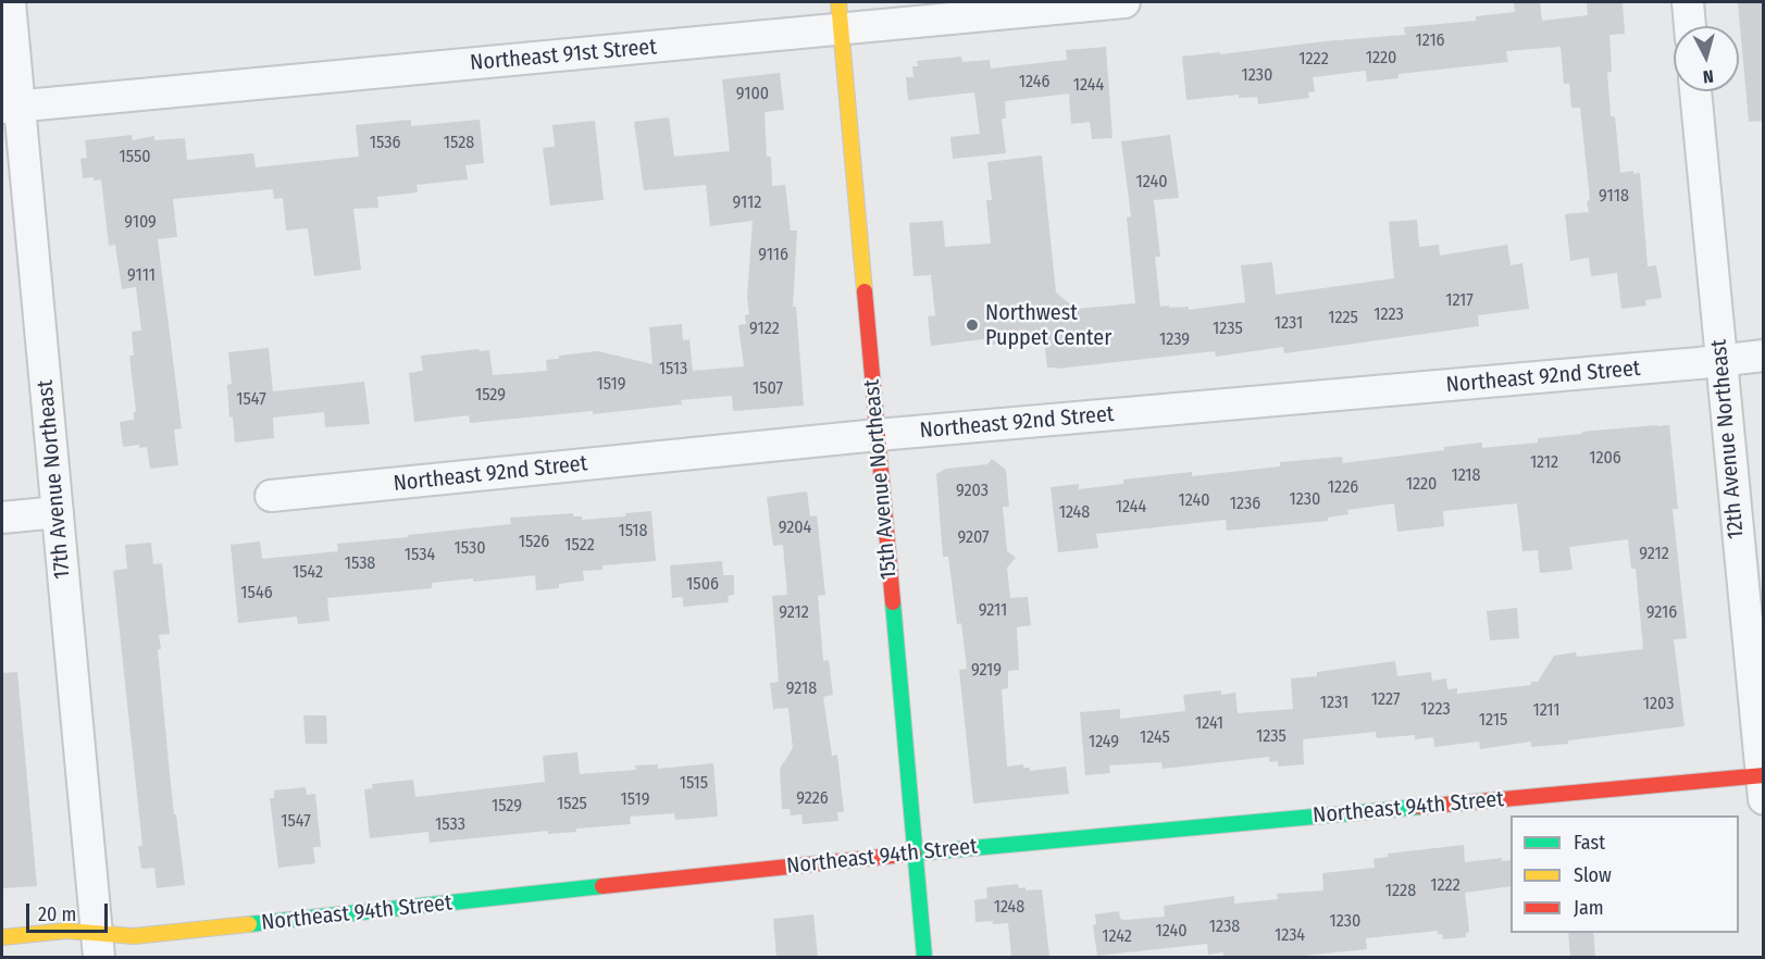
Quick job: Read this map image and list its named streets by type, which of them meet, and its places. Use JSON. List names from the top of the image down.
{
  "streets": {
    "street": [
      "Northeast 91st Street",
      "Northeast 92nd Street",
      "12th Avenue Northeast",
      "17th Avenue Northeast",
      "15th Avenue Northeast",
      "Northeast 94th Street"
    ]
  },
  "crossings": [
    ["Northeast 91st Street", "17th Avenue Northeast"],
    ["Northeast 91st Street", "15th Avenue Northeast"],
    ["Northeast 92nd Street", "12th Avenue Northeast"],
    ["Northeast 92nd Street", "15th Avenue Northeast"],
    ["12th Avenue Northeast", "Northeast 94th Street"],
    ["17th Avenue Northeast", "Northeast 94th Street"],
    ["15th Avenue Northeast", "Northeast 94th Street"]
  ],
  "places": ["Northwest Puppet Center"],
  "house_numbers": [
    "1216",
    "1220",
    "1222",
    "1230",
    "1246",
    "1244",
    "9100",
    "1536",
    "1528",
    "1550",
    "1240",
    "9118",
    "9112",
    "9109",
    "9116",
    "9111",
    "1217",
    "1223",
    "1225",
    "1231",
    "9122",
    "1235",
    "1239",
    "1513",
    "1519",
    "1507",
    "1529",
    "1547",
    "1206",
    "1212",
    "1218",
    "1220",
    "1226",
    "9203",
    "1230",
    "1240",
    "1236",
    "1244",
    "1248",
    "9204",
    "1518",
    "9207",
    "1526",
    "1522",
    "1530",
    "9212",
    "1534",
    "1538",
    "1542",
    "1506",
    "1546",
    "9211",
    "9212",
    "9216",
    "9219",
    "9218",
    "1227",
    "1231",
    "1203",
    "1223",
    "1211",
    "1215",
    "1241",
    "1235",
    "1245",
    "1249",
    "1515",
    "9226",
    "1519",
    "1525",
    "1529",
    "1547",
    "1533",
    "1222",
    "1228",
    "1248",
    "1230",
    "1238",
    "1240",
    "1234",
    "1242"
  ],
  "legend": ["Fast", "Slow", "Jam"],
  "scale_bar": "20 m",
  "north": "bottom"
}
